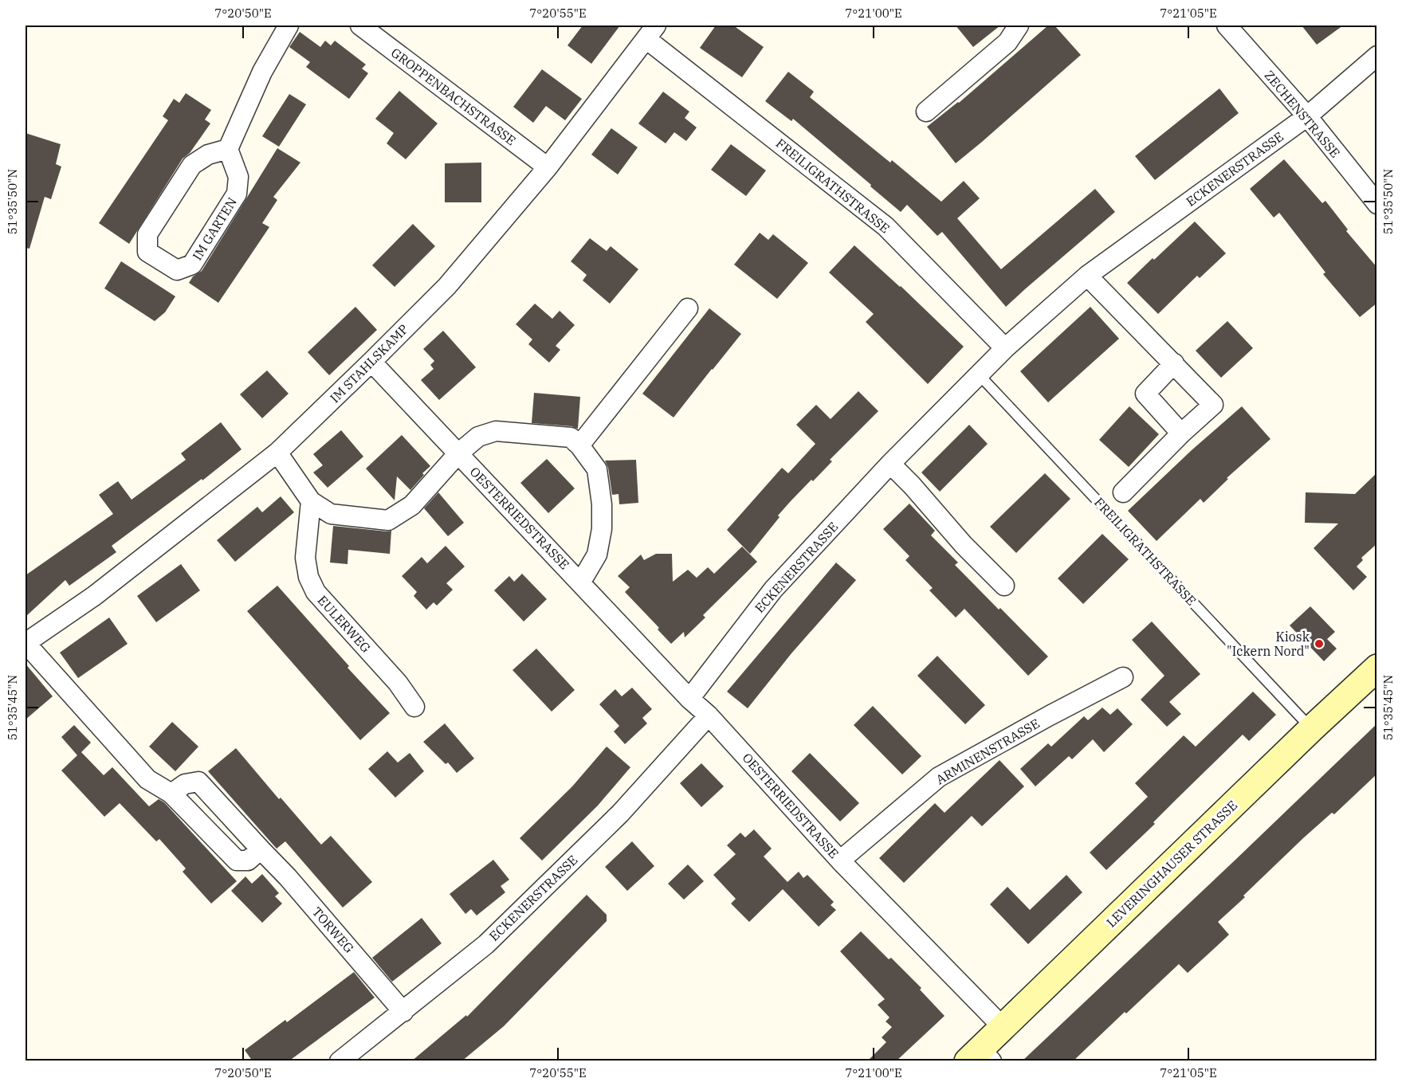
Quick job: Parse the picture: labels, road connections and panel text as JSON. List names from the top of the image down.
{
  "streets": {
    "main road": ["LEVERINGHAUSER STRASSE"],
    "street": [
      "GROPPENBACHSTRASSE",
      "ZECHENSTRASSE",
      "ECKENERSTRASSE",
      "FREILIGRATHSTRASSE",
      "IM GARTEN",
      "IM STAHLSKAMP",
      "OESTERRIEDSTRASSE",
      "EULERWEG",
      "ARMINENSTRASSE",
      "TORWEG"
    ]
  },
  "crossings": [
    ["GROPPENBACHSTRASSE", "IM STAHLSKAMP"],
    ["ZECHENSTRASSE", "ECKENERSTRASSE"],
    ["ECKENERSTRASSE", "FREILIGRATHSTRASSE"],
    ["ECKENERSTRASSE", "OESTERRIEDSTRASSE"],
    ["ECKENERSTRASSE", "TORWEG"],
    ["FREILIGRATHSTRASSE", "IM STAHLSKAMP"],
    ["FREILIGRATHSTRASSE", "LEVERINGHAUSER STRASSE"],
    ["IM STAHLSKAMP", "OESTERRIEDSTRASSE"],
    ["OESTERRIEDSTRASSE", "ARMINENSTRASSE"],
    ["OESTERRIEDSTRASSE", "LEVERINGHAUSER STRASSE"]
  ],
  "places": ["Kiosk \"Ickern Nord\""],
  "coordinates": [
    "7°20'50\"E",
    "7°20'55\"E",
    "7°21'00\"E",
    "7°21'05\"E",
    "51°35'50\"N",
    "51°35'45\"N"
  ]
}
